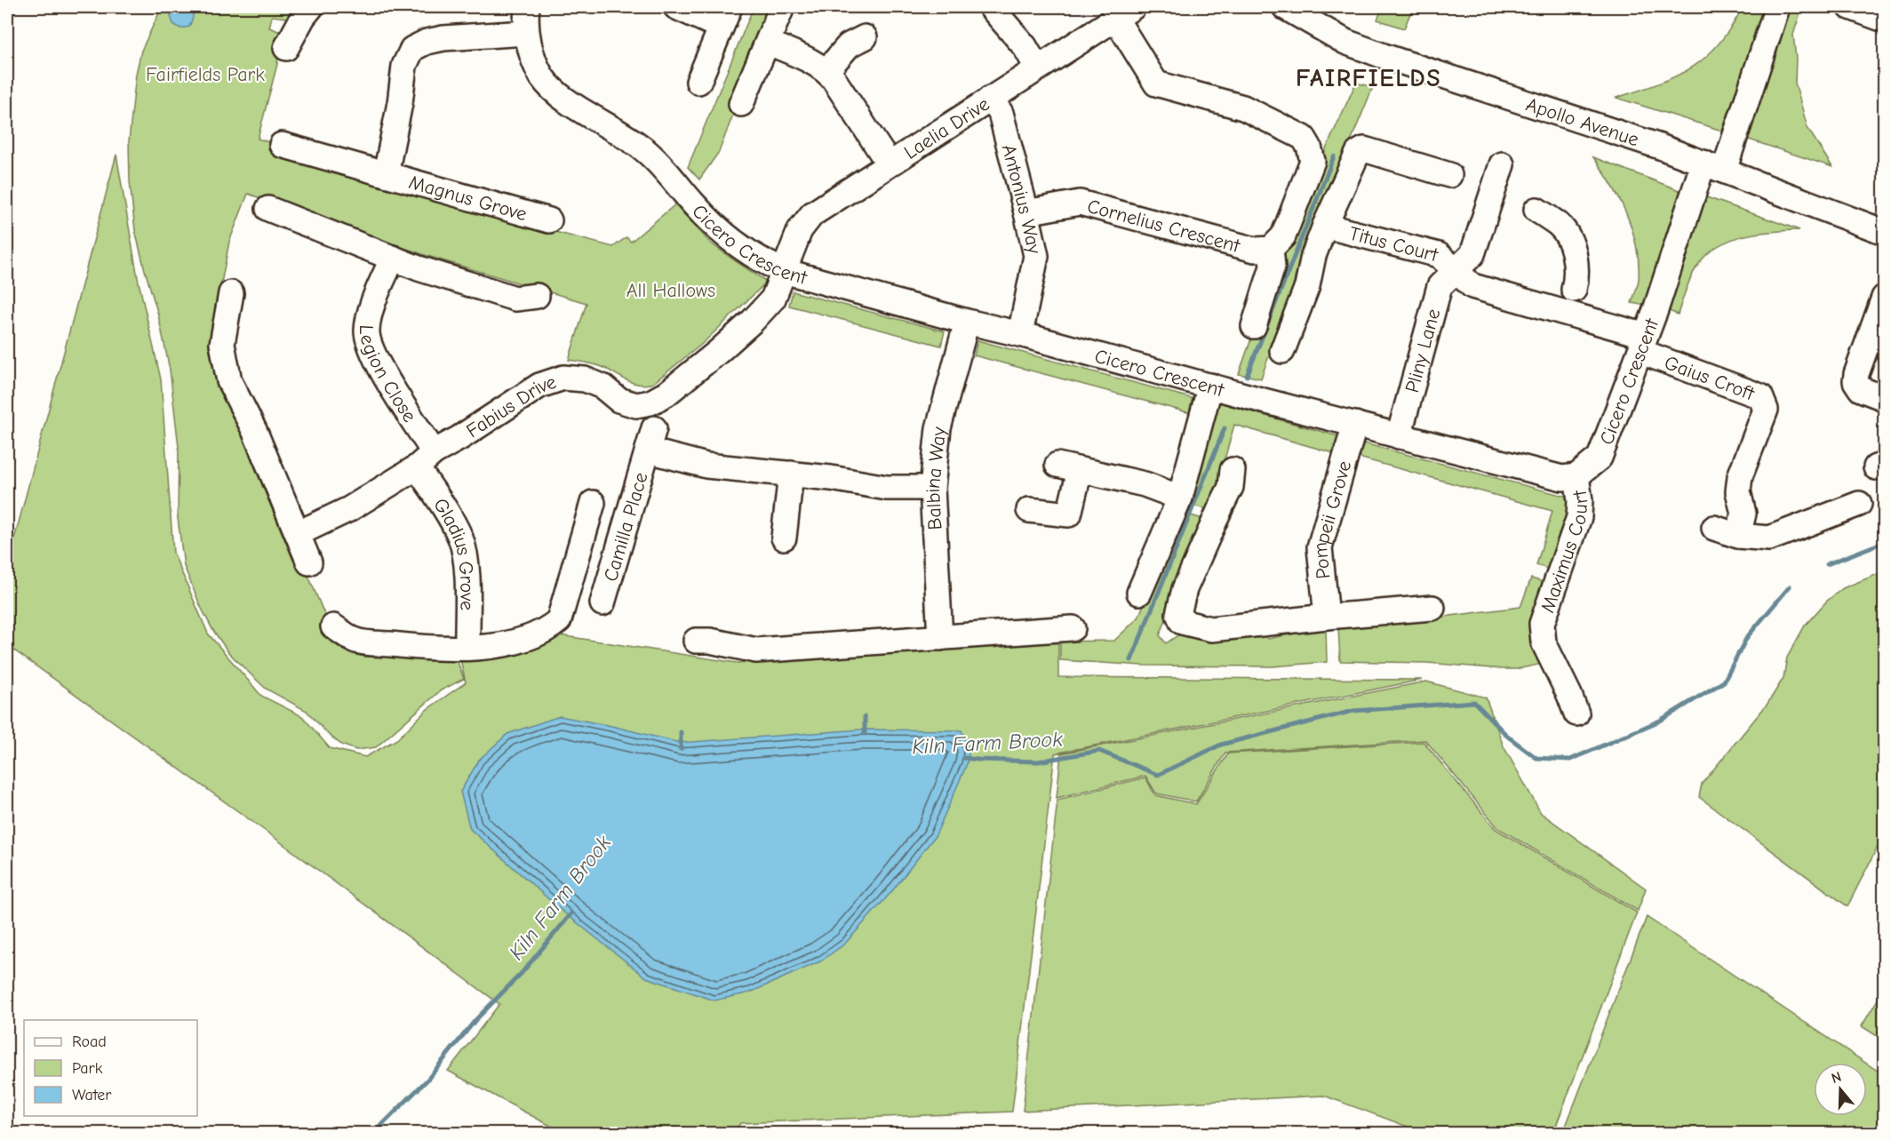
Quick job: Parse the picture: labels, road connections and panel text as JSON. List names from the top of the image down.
{
  "streets": {
    "street": [
      "Apollo Avenue",
      "Laelia Drive",
      "Magnus Grove",
      "Antonius Way",
      "Cornelius Crescent",
      "Cicero Crescent",
      "Titus Court",
      "Pliny Lane",
      "Legion Close",
      "Gaius Croft",
      "Fabius Drive",
      "Balbina Way",
      "Pompeii Grove",
      "Camilla Place",
      "Maximus Court",
      "Gladius Grove"
    ]
  },
  "crossings": [
    ["Apollo Avenue", "Cicero Crescent"],
    ["Laelia Drive", "Antonius Way"],
    ["Laelia Drive", "Cicero Crescent"],
    ["Laelia Drive", "Fabius Drive"],
    ["Magnus Grove", "Cicero Crescent"],
    ["Antonius Way", "Cornelius Crescent"],
    ["Antonius Way", "Cicero Crescent"],
    ["Cicero Crescent", "Titus Court"],
    ["Cicero Crescent", "Pliny Lane"],
    ["Cicero Crescent", "Gaius Croft"],
    ["Cicero Crescent", "Fabius Drive"],
    ["Cicero Crescent", "Balbina Way"],
    ["Cicero Crescent", "Pompeii Grove"],
    ["Cicero Crescent", "Maximus Court"],
    ["Titus Court", "Pliny Lane"],
    ["Titus Court", "Gaius Croft"],
    ["Legion Close", "Fabius Drive"],
    ["Legion Close", "Gladius Grove"],
    ["Fabius Drive", "Gladius Grove"],
    ["Balbina Way", "Camilla Place"]
  ],
  "districts": ["FAIRFIELDS"],
  "water": ["Kiln Farm Brook"],
  "parks": ["Fairfields Park", "All Hallows"],
  "legend": ["Road", "Park", "Water"],
  "north": "top"
}
